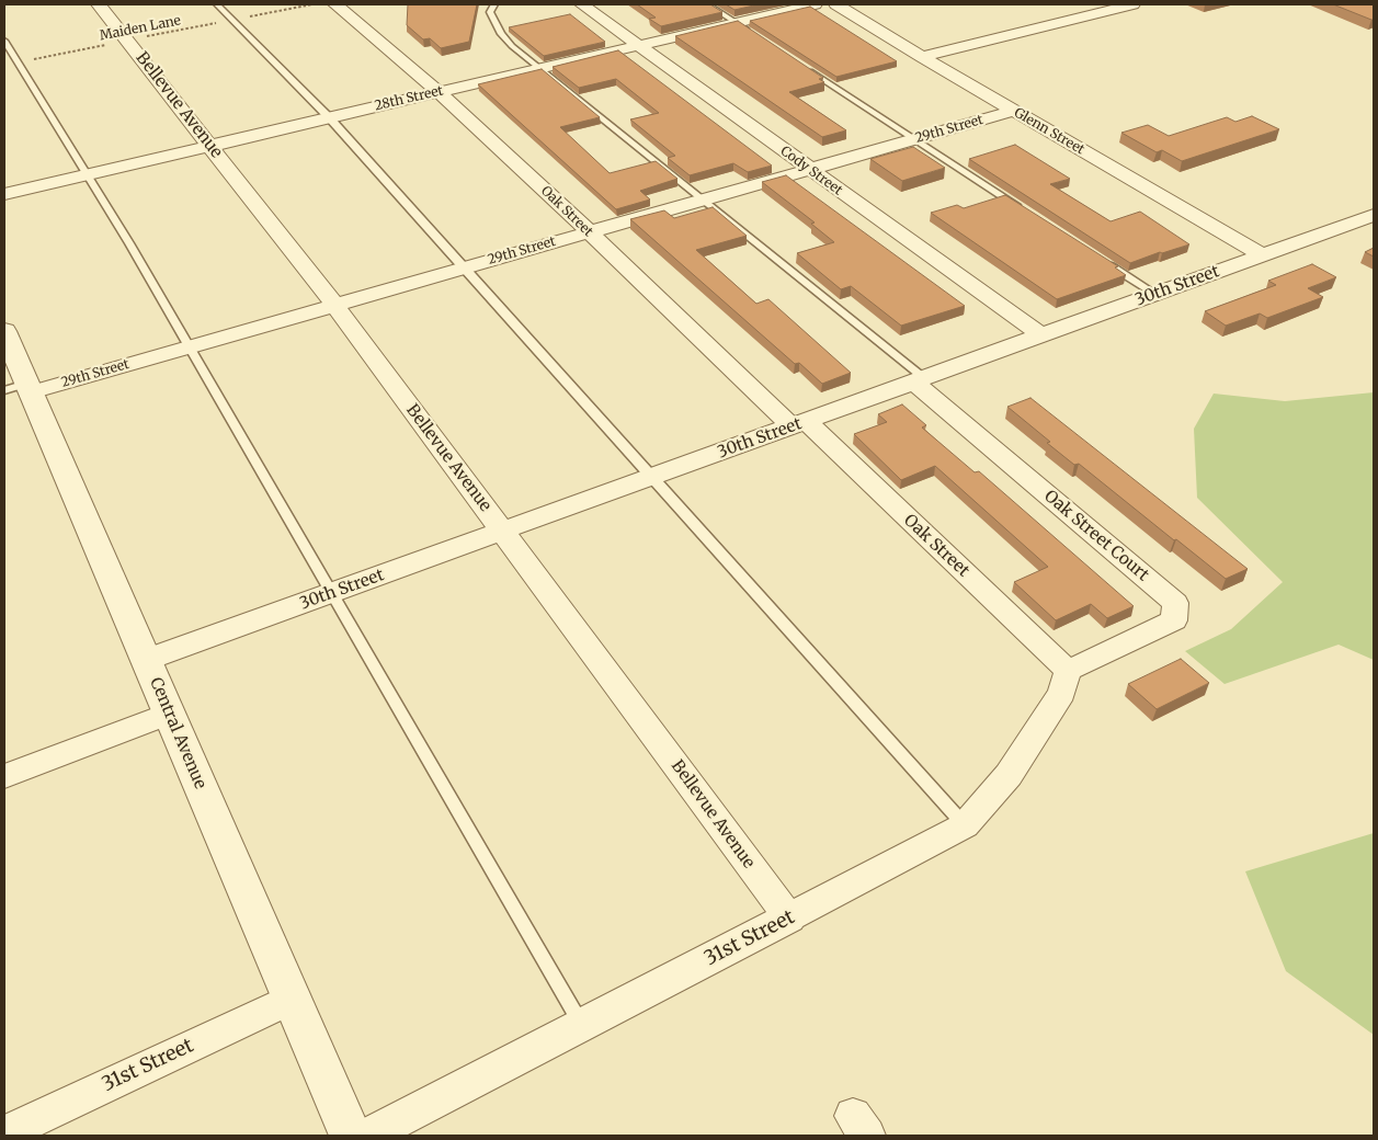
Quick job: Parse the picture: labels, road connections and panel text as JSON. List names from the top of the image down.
{
  "streets": {
    "street": [
      "28th Street",
      "Bellevue Avenue",
      "29th Street",
      "Glenn Street",
      "Cody Street",
      "Oak Street",
      "30th Street",
      "Oak Street Court",
      "Central Avenue",
      "31st Street"
    ],
    "path": ["Maiden Lane"]
  },
  "crossings": [
    ["Maiden Lane", "Bellevue Avenue"],
    ["28th Street", "Bellevue Avenue"],
    ["28th Street", "Cody Street"],
    ["28th Street", "Oak Street"],
    ["Bellevue Avenue", "29th Street"],
    ["Bellevue Avenue", "30th Street"],
    ["Bellevue Avenue", "31st Street"],
    ["29th Street", "Glenn Street"],
    ["29th Street", "Cody Street"],
    ["29th Street", "Oak Street"],
    ["29th Street", "Central Avenue"],
    ["Glenn Street", "30th Street"],
    ["Cody Street", "30th Street"],
    ["Oak Street", "30th Street"],
    ["Oak Street", "Oak Street Court"],
    ["Oak Street", "31st Street"],
    ["30th Street", "Oak Street Court"],
    ["30th Street", "Central Avenue"],
    ["Oak Street Court", "31st Street"],
    ["Central Avenue", "31st Street"]
  ]
}
